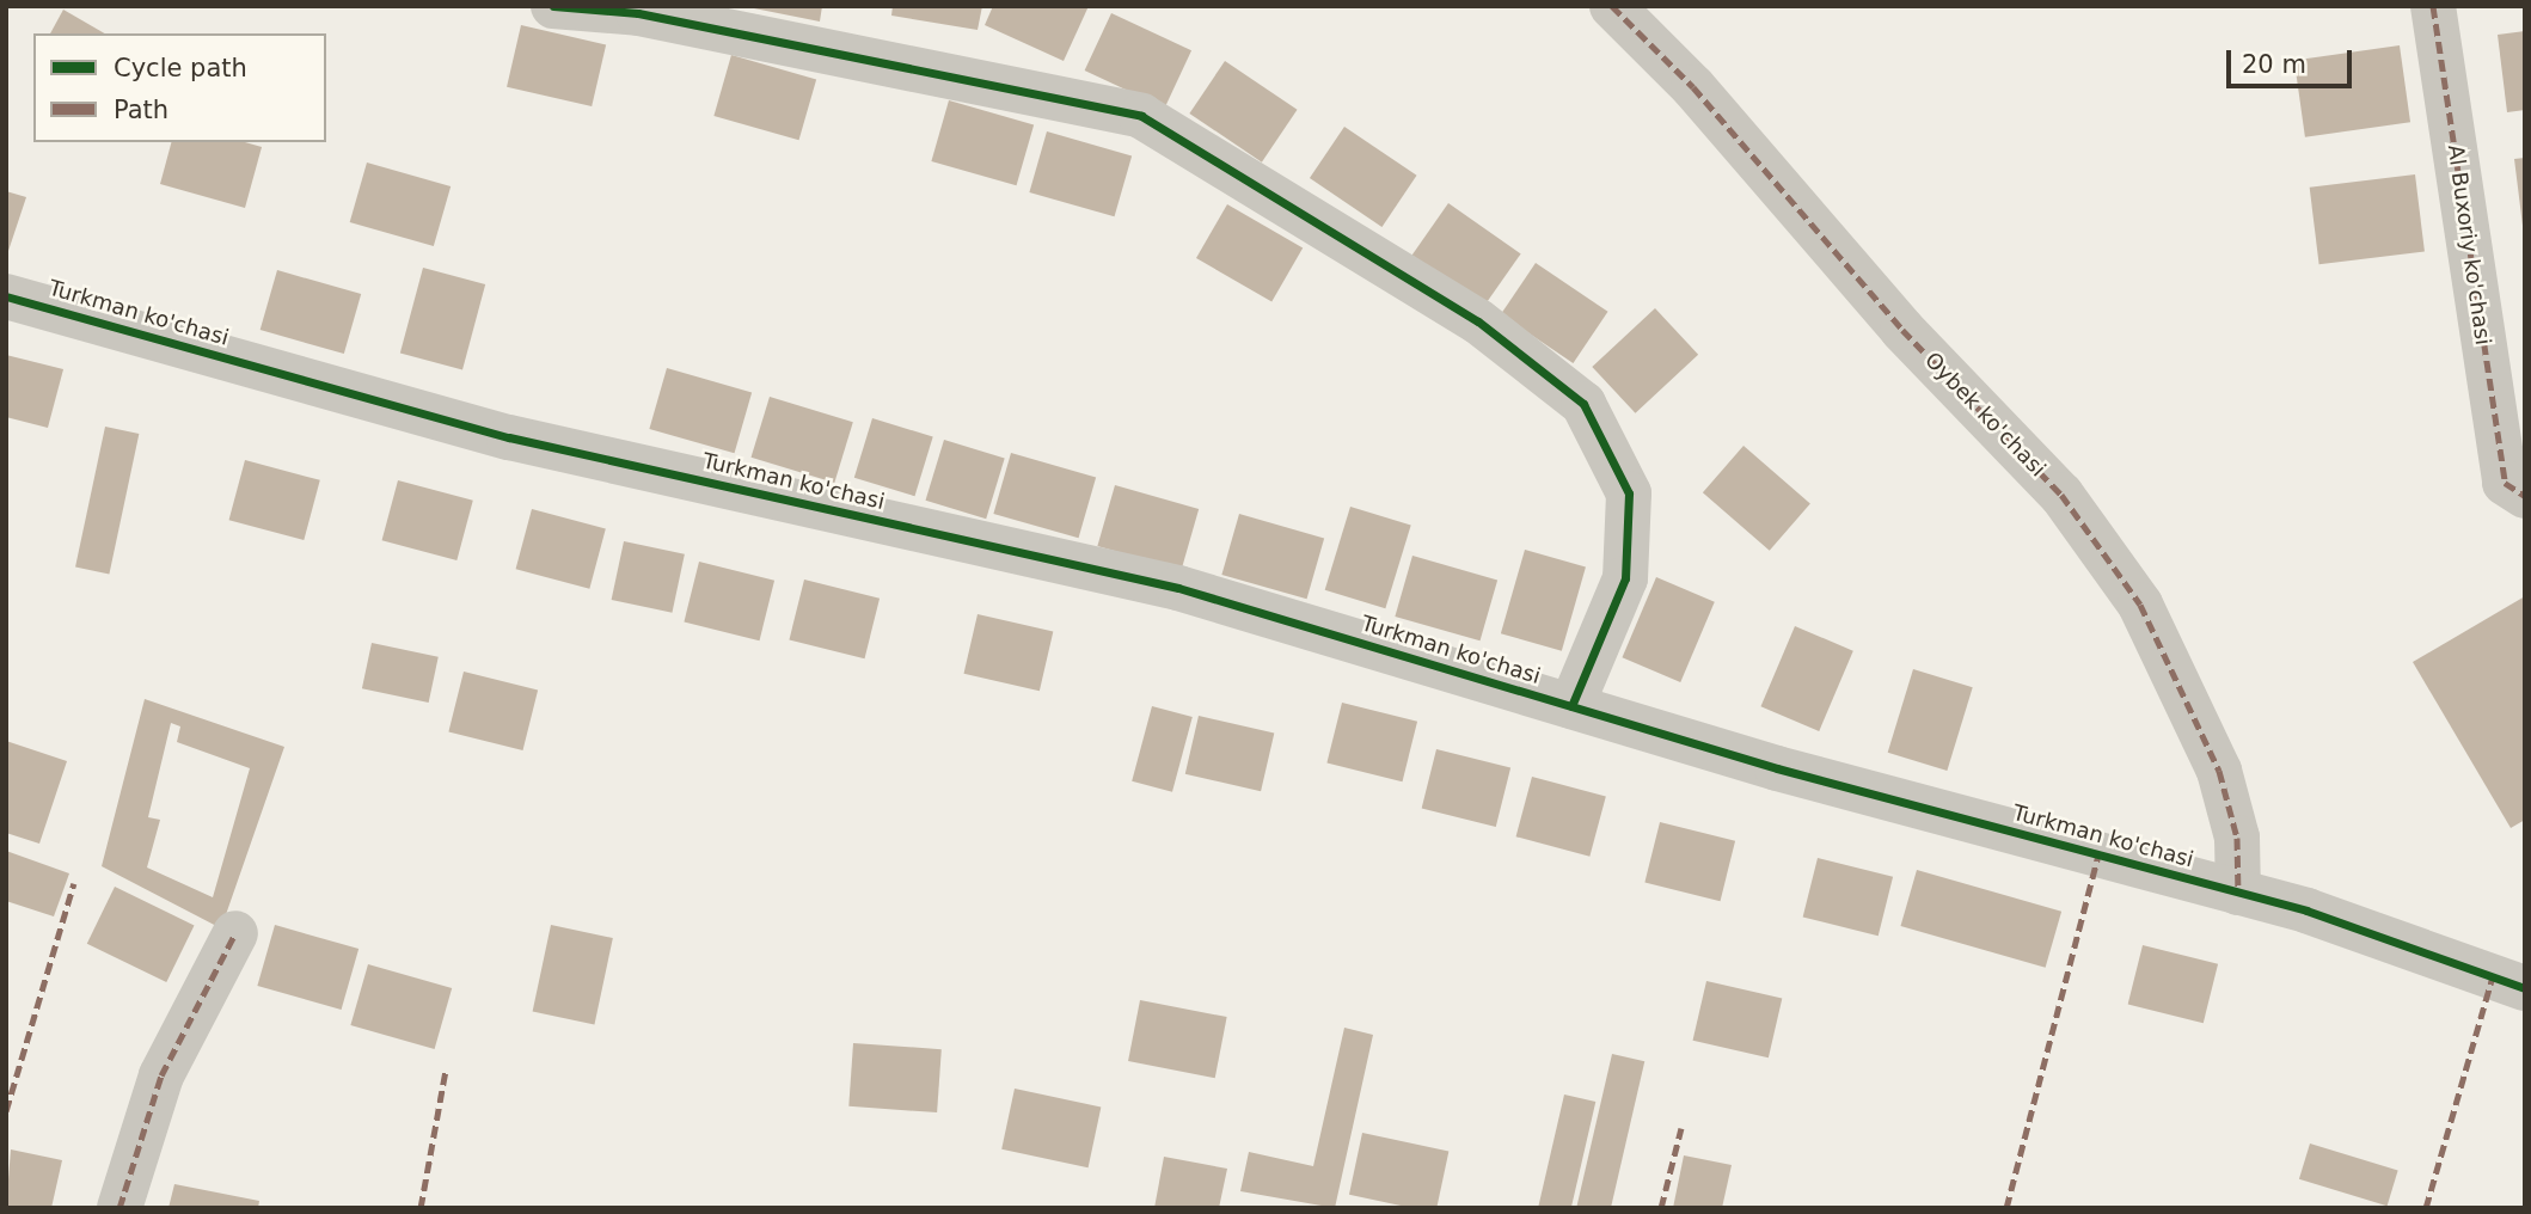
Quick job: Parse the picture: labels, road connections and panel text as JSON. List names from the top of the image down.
{
  "streets": {
    "street": ["Al Buxoriy ko'chasi", "Turkman ko'chasi", "Oybek ko'chasi"]
  },
  "crossings": [
    ["Turkman ko'chasi", "Oybek ko'chasi"]
  ],
  "legend": ["Cycle path", "Path"],
  "scale_bar": "20 m"
}
